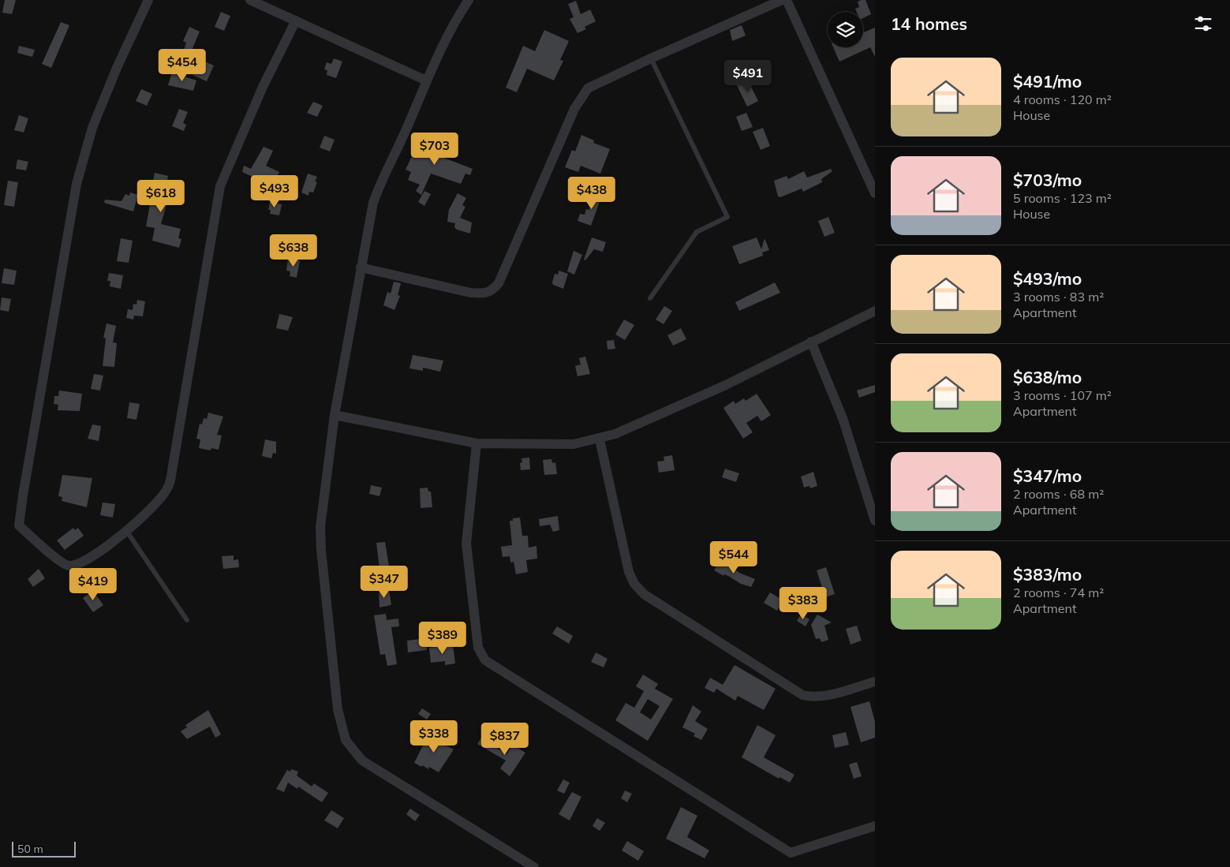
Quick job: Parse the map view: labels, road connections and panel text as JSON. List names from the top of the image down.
{
  "scale_bar": "50 m",
  "page": {
    "heading": "14 homes",
    "list": [
      {
        "name": "$491/mo",
        "note": "4 rooms · 120 m² · House"
      },
      {
        "name": "$703/mo",
        "note": "5 rooms · 123 m² · House"
      },
      {
        "name": "$493/mo",
        "note": "3 rooms · 83 m² · Apartment"
      },
      {
        "name": "$638/mo",
        "note": "3 rooms · 107 m² · Apartment"
      },
      {
        "name": "$347/mo",
        "note": "2 rooms · 68 m² · Apartment"
      },
      {
        "name": "$383/mo",
        "note": "2 rooms · 74 m² · Apartment"
      }
    ],
    "price": [
      "$454",
      "$491",
      "$703",
      "$493",
      "$438",
      "$618",
      "$638",
      "$544",
      "$347",
      "$419",
      "$383",
      "$389",
      "$338",
      "$837"
    ],
    "scale": "50 m"
  }
}
